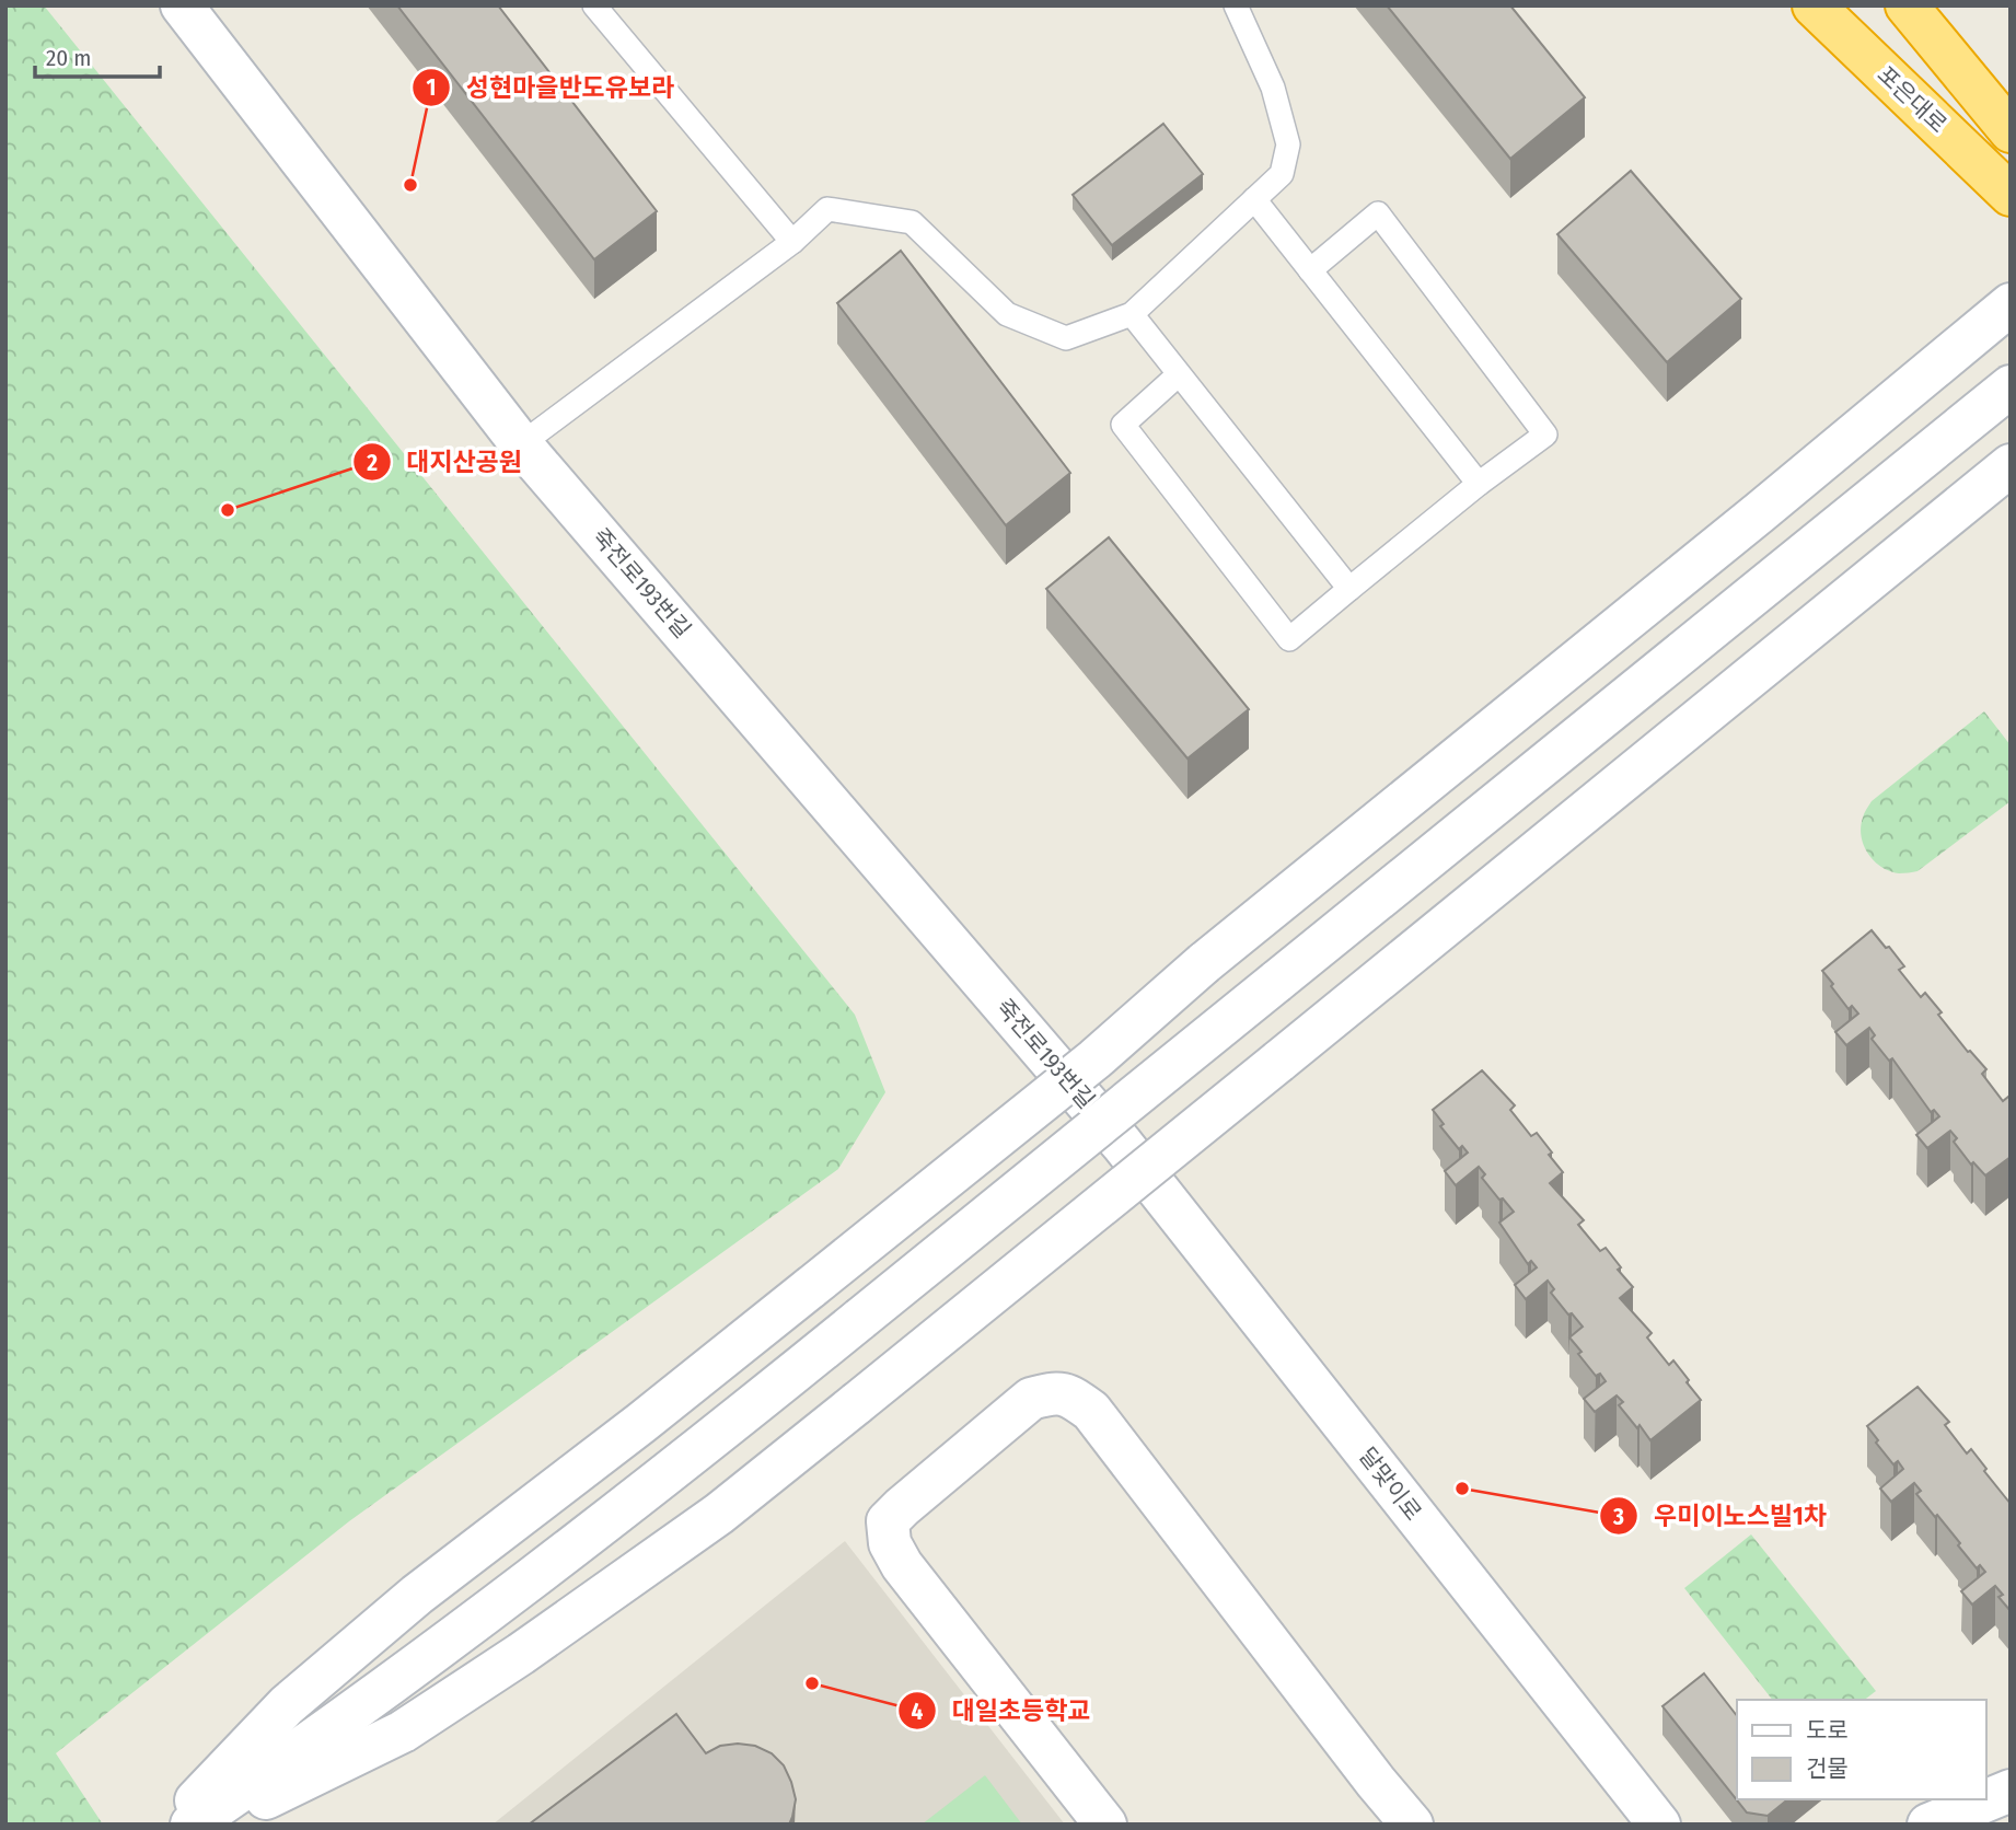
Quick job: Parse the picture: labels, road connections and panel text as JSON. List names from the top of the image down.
{
  "streets": {
    "highway": ["포은대로"],
    "main road": ["죽전로193번길", "달맞이로"]
  },
  "crossings": [
    ["죽전로193번길", "달맞이로"]
  ],
  "places": [
    "성현마을반도유보라",
    "대지산공원",
    "우미이노스빌1차",
    "대일초등학교"
  ],
  "legend": ["도로", "건물"],
  "scale_bar": "20 m"
}
